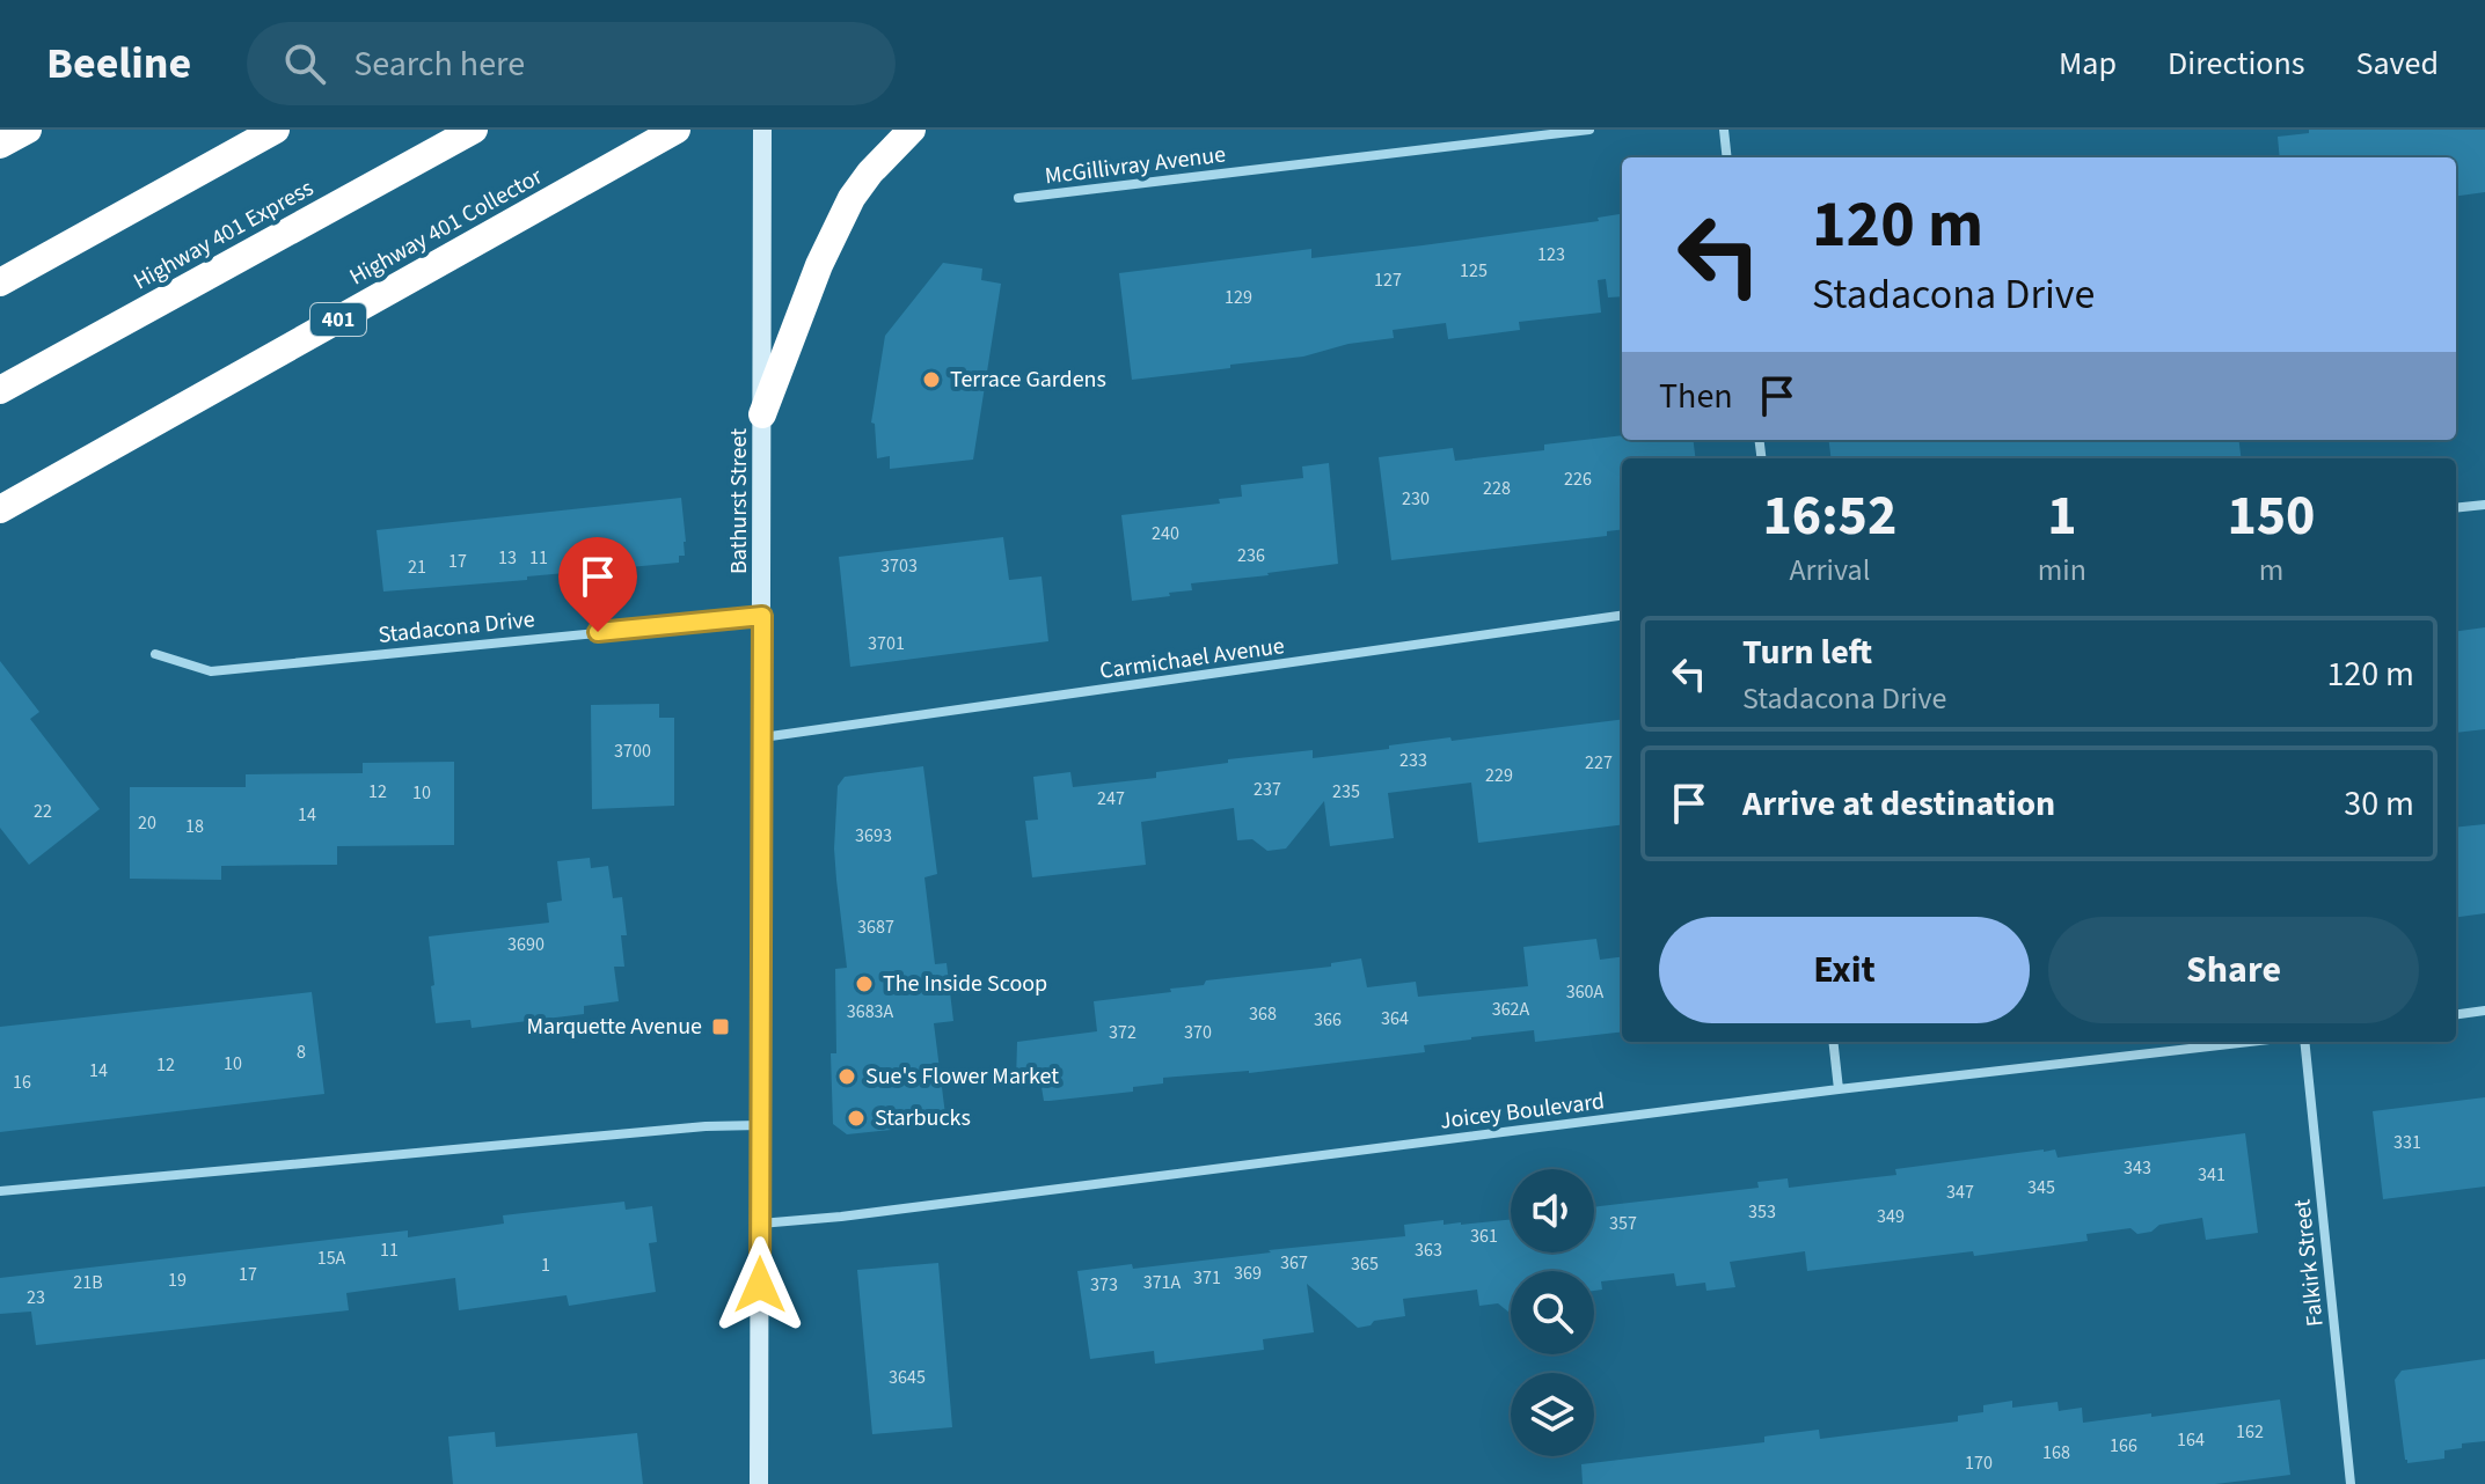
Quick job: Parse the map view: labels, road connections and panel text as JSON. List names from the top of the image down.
{
  "streets": {
    "highway": ["Highway 401 Collector", "Highway 401 Express", "401"],
    "main road": ["Bathurst Street"],
    "street": [
      "McGillivray Avenue",
      "Stadacona Drive",
      "Carmichael Avenue",
      "Joicey Boulevard",
      "Falkirk Street"
    ]
  },
  "crossings": [
    ["Bathurst Street", "Stadacona Drive"],
    ["Bathurst Street", "Carmichael Avenue"],
    ["Bathurst Street", "Joicey Boulevard"]
  ],
  "places": {
    "other": [
      "Terrace Gardens",
      "The Inside Scoop",
      "Sue's Flower Market",
      "Starbucks"
    ],
    "transit": ["Marquette Avenue"]
  },
  "house_numbers": [
    "123",
    "125",
    "127",
    "129",
    "226",
    "228",
    "230",
    "240",
    "236",
    "13",
    "11",
    "17",
    "3703",
    "21",
    "3701",
    "3700",
    "233",
    "227",
    "229",
    "237",
    "12",
    "235",
    "10",
    "247",
    "22",
    "14",
    "20",
    "18",
    "3693",
    "3687",
    "3690",
    "360A",
    "362A",
    "3683A",
    "368",
    "364",
    "366",
    "372",
    "370",
    "8",
    "10",
    "12",
    "14",
    "16",
    "331",
    "343",
    "341",
    "345",
    "347",
    "353",
    "349",
    "357",
    "361",
    "11",
    "363",
    "15A",
    "367",
    "365",
    "1",
    "369",
    "17",
    "371",
    "19",
    "21B",
    "371A",
    "373",
    "23",
    "3645",
    "162",
    "164",
    "166",
    "168",
    "170"
  ],
  "page": {
    "header": "Beeline",
    "search": "Search here",
    "nav": ["Map", "Directions", "Saved"],
    "turn": ["120 m", "Stadacona Drive"],
    "then": "Then",
    "eta": [
      "16:52",
      "Arrival",
      "1",
      "min",
      "150",
      "m"
    ],
    "list": [
      {
        "name": "Turn left",
        "note": "Stadacona Drive",
        "value": "120 m"
      },
      {
        "name": "Arrive at destination",
        "value": "30 m"
      }
    ],
    "buttons": ["Exit", "Share"]
  }
}
